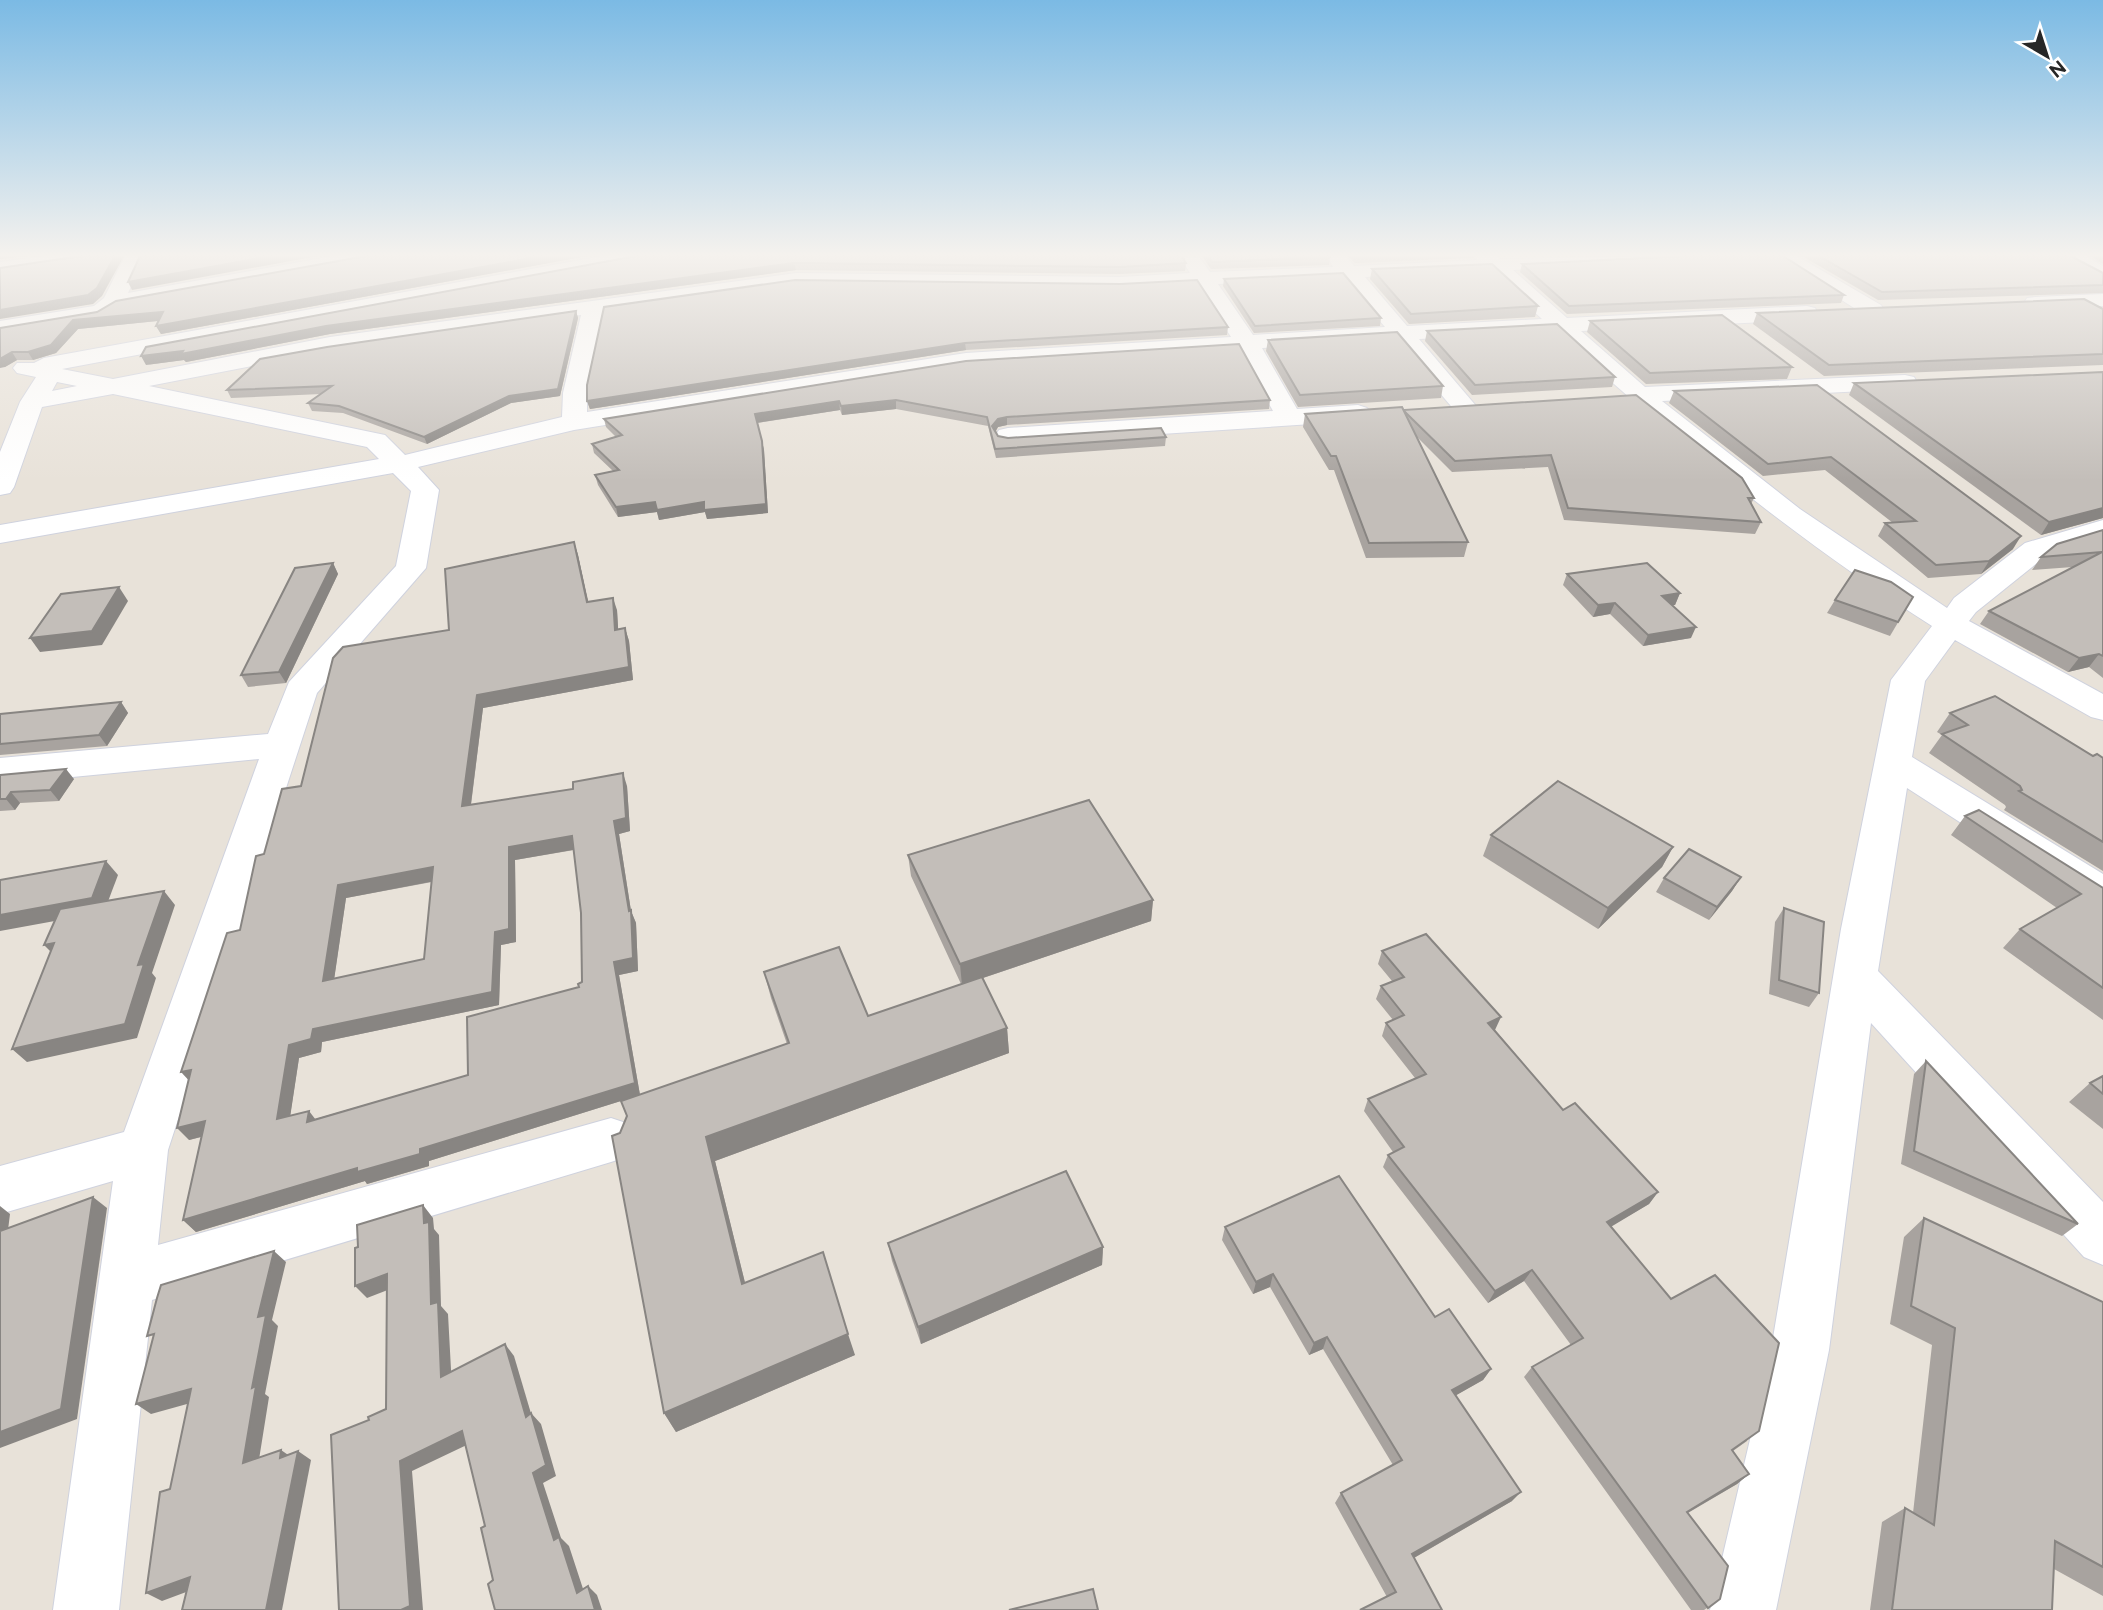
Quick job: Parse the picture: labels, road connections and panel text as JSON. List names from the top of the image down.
{
  "north": "bottom right"
}
